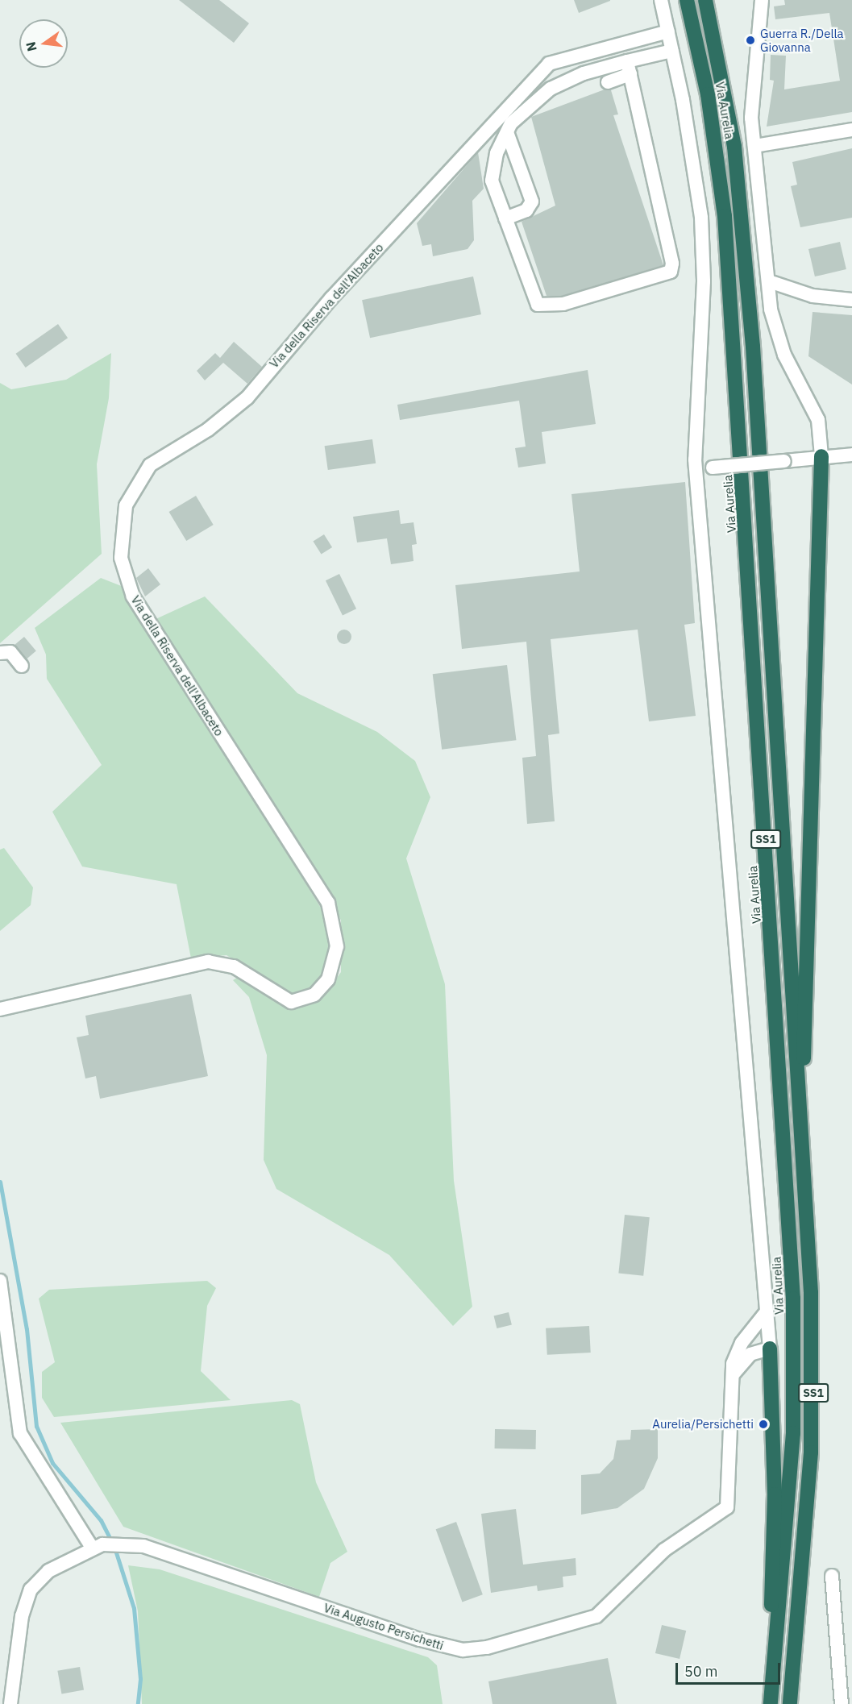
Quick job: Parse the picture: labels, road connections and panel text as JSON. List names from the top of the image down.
{
  "streets": {
    "highway": ["Via Aurelia", "SS1"],
    "street": ["Via della Riserva dell'Albaceto", "Via Augusto Persichetti"]
  },
  "crossings": [
    ["Via Aurelia", "Via della Riserva dell'Albaceto"],
    ["Via Aurelia", "Via Augusto Persichetti"]
  ],
  "places": ["Guerra R./Della Giovanna", "Aurelia/Persichetti"],
  "scale_bar": "50 m",
  "north": "left"
}
